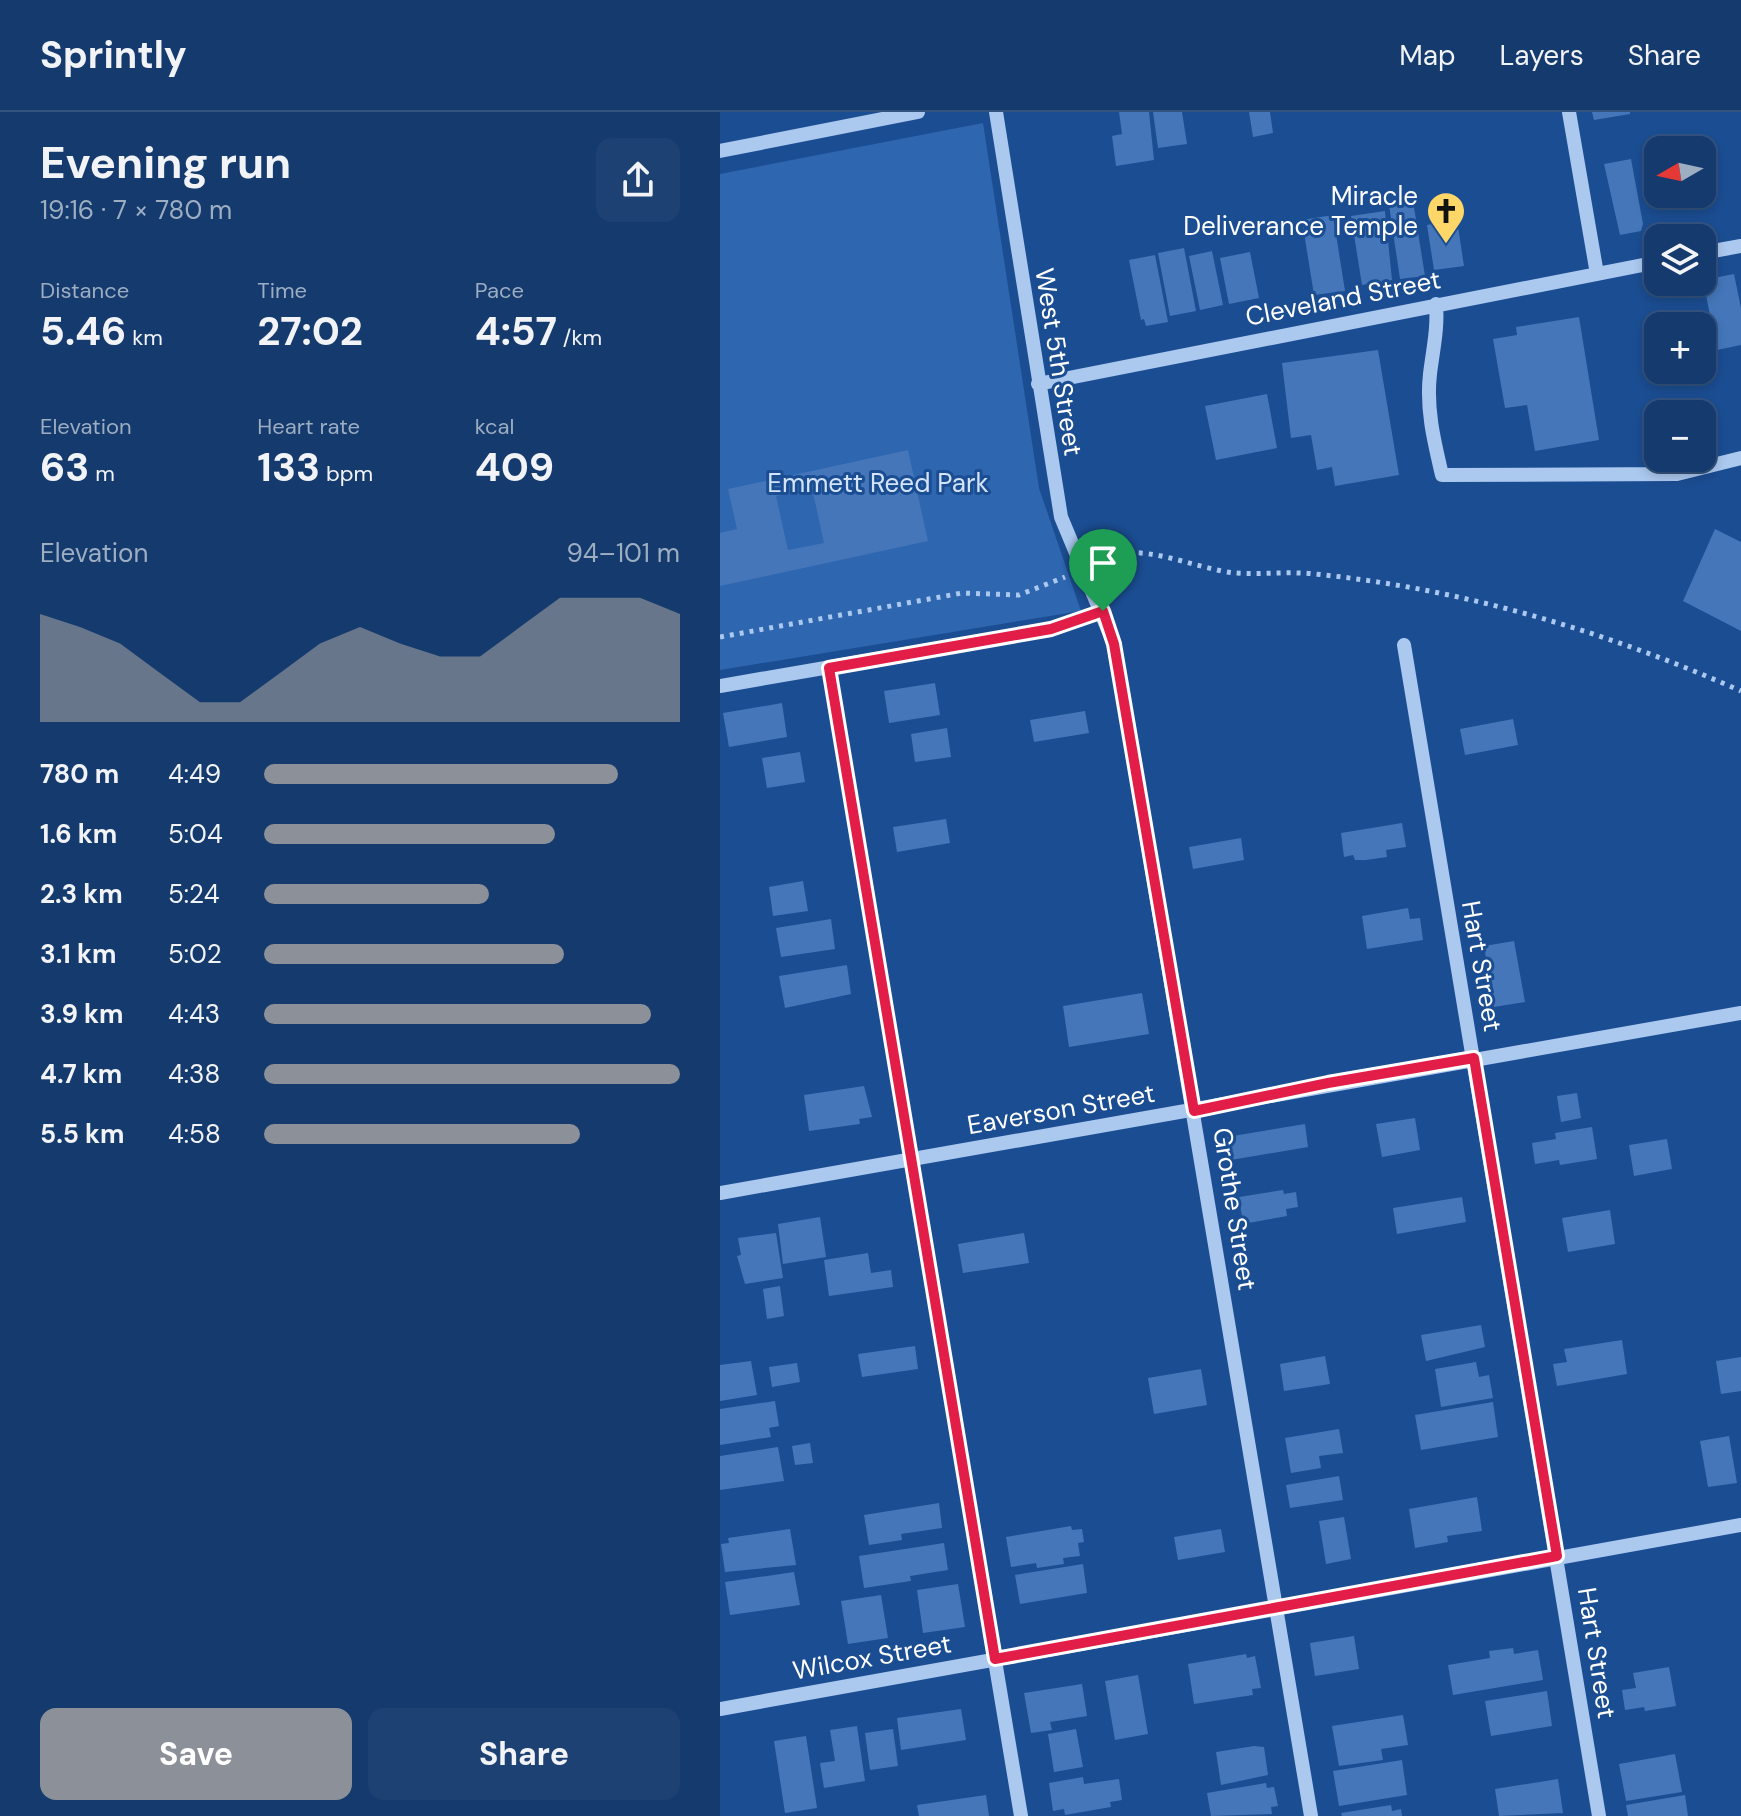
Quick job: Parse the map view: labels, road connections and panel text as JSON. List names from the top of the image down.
{
  "streets": {
    "street": [
      "Cleveland Street",
      "West 5th Street",
      "Hart Street",
      "Eaverson Street",
      "Grothe Street",
      "Wilcox Street"
    ]
  },
  "crossings": [
    ["Cleveland Street", "West 5th Street"],
    ["West 5th Street", "Grothe Street"],
    ["Hart Street", "Eaverson Street"],
    ["Hart Street", "Wilcox Street"],
    ["Eaverson Street", "Grothe Street"],
    ["Grothe Street", "Wilcox Street"]
  ],
  "parks": ["Emmett Reed Park"],
  "places": {
    "church": ["Miracle Deliverance Temple"]
  },
  "north": "left",
  "page": {
    "header": "Sprintly",
    "nav": ["Map", "Layers", "Share"],
    "heading": ["Evening run", "19:16 · 7 × 780 m"],
    "map_buttons": ["+", "−"],
    "stats": [
      ["Distance", "5.46 km"],
      ["Time", "27:02"],
      ["Pace", "4:57 /km"],
      ["Elevation", "63 m"],
      ["Heart rate", "133 bpm"],
      ["kcal", "409"]
    ],
    "chart": ["Elevation", "94–101 m"],
    "list": [
      {
        "name": "780 m",
        "note": "4:49"
      },
      {
        "name": "1.6 km",
        "note": "5:04"
      },
      {
        "name": "2.3 km",
        "note": "5:24"
      },
      {
        "name": "3.1 km",
        "note": "5:02"
      },
      {
        "name": "3.9 km",
        "note": "4:43"
      },
      {
        "name": "4.7 km",
        "note": "4:38"
      },
      {
        "name": "5.5 km",
        "note": "4:58"
      }
    ],
    "buttons": ["Save", "Share"]
  }
}
